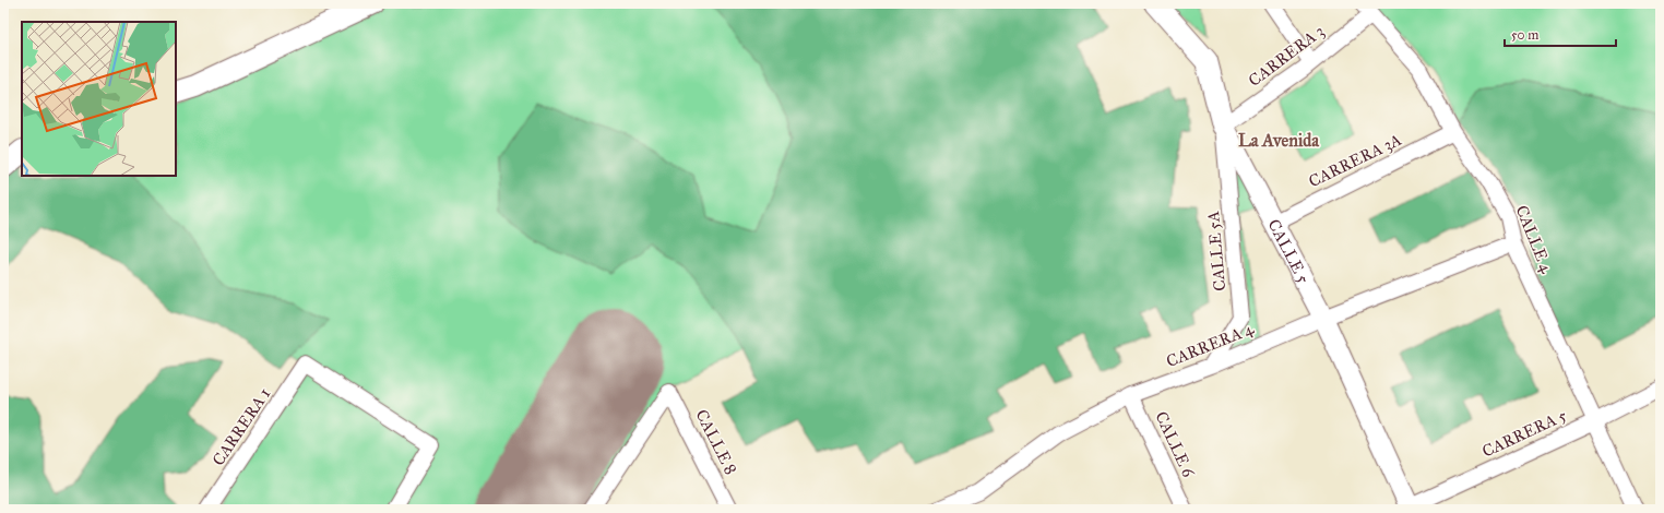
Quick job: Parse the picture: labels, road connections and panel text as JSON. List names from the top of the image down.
{
  "streets": {
    "main road": ["CALLE 5"],
    "street": [
      "CARRERA 3",
      "CARRERA 3A",
      "CALLE 4",
      "CALLE 5A",
      "CARRERA 4",
      "CARRERA 1",
      "CARRERA 5",
      "CALLE 8",
      "CALLE 6"
    ]
  },
  "crossings": [
    ["CARRERA 3", "CALLE 4"],
    ["CARRERA 3", "CALLE 5A"],
    ["CARRERA 3", "CALLE 5"],
    ["CARRERA 3A", "CALLE 4"],
    ["CARRERA 3A", "CALLE 5"],
    ["CALLE 4", "CARRERA 4"],
    ["CALLE 4", "CARRERA 5"],
    ["CALLE 5A", "CALLE 5"],
    ["CALLE 5A", "CARRERA 4"],
    ["CALLE 5", "CARRERA 4"],
    ["CALLE 5", "CARRERA 5"],
    ["CARRERA 4", "CALLE 6"]
  ],
  "districts": ["La Avenida"],
  "scale_bar": "50 m"
}
